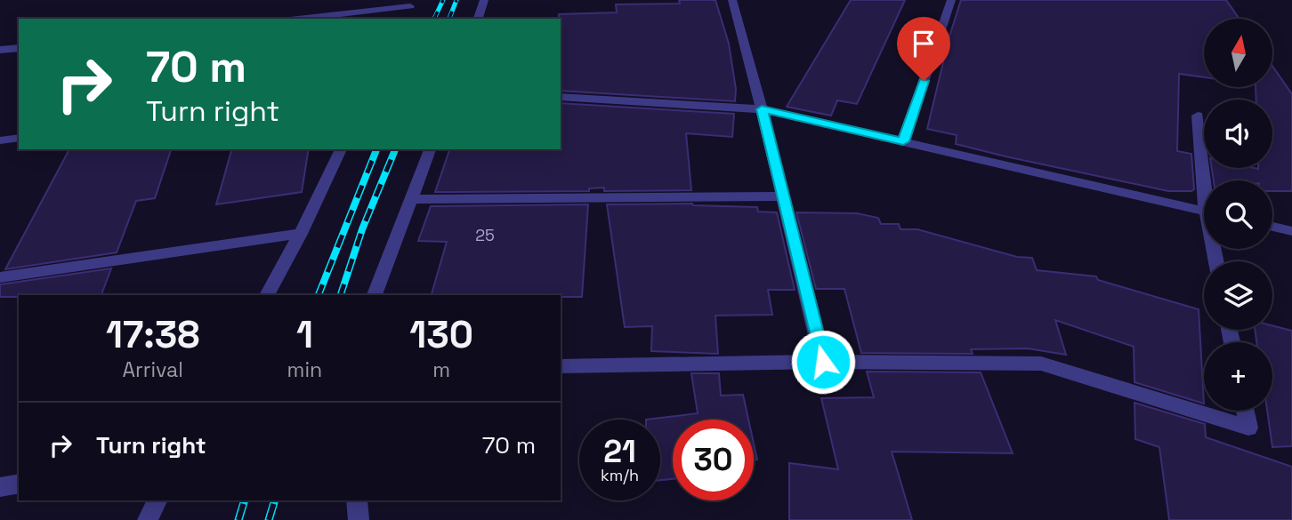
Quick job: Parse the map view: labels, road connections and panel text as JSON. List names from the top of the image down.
{
  "house_numbers": ["25"],
  "north": "top",
  "page": {
    "map_buttons": "+",
    "turn": ["70 m", "Turn right"],
    "eta": [
      "17:38",
      "Arrival",
      "1",
      "min",
      "130",
      "m"
    ],
    "list": [
      {
        "name": "Turn right",
        "value": "70 m"
      }
    ],
    "speed": "21 km/h",
    "limit": "30"
  }
}
